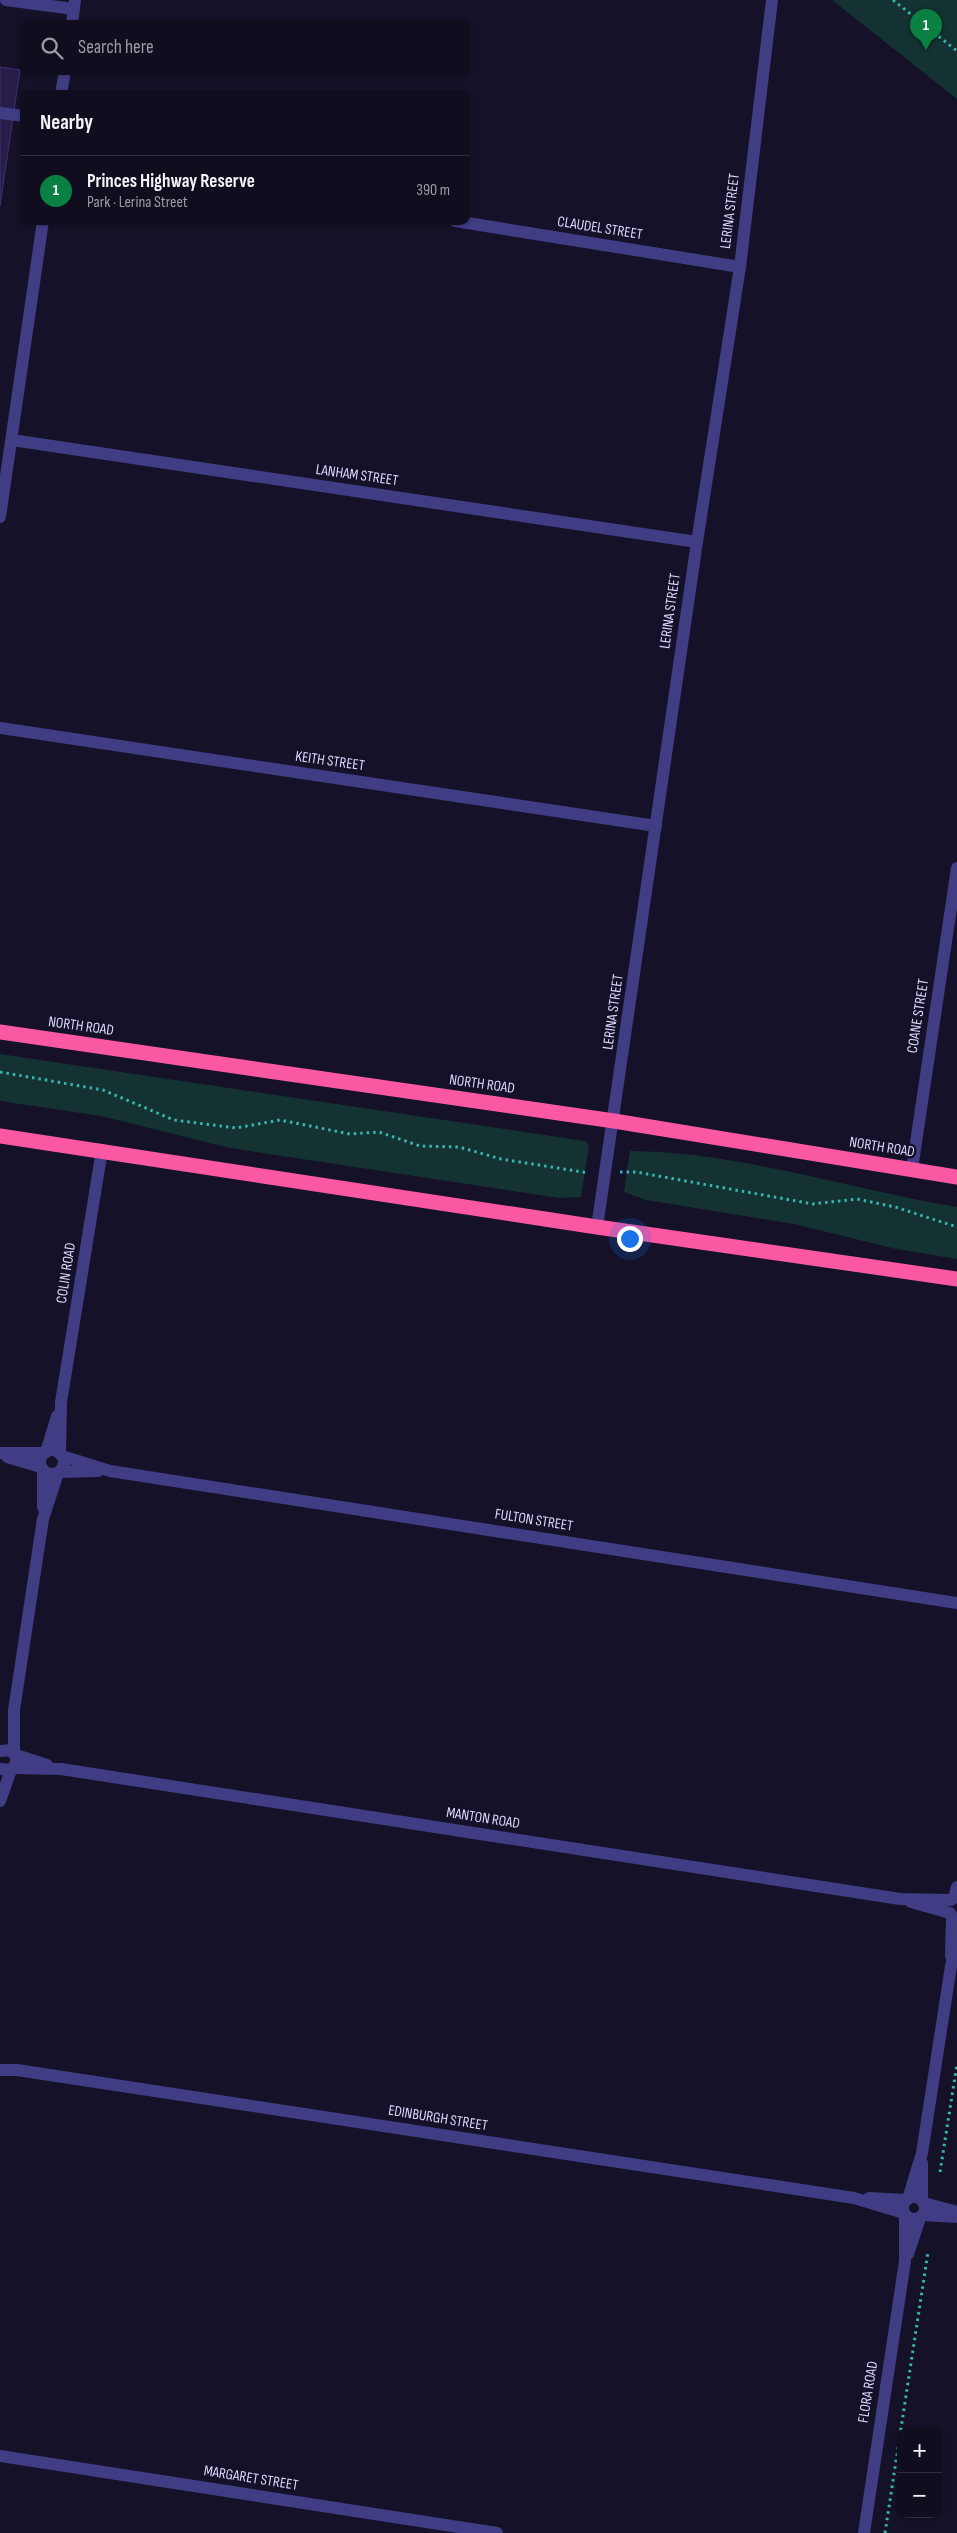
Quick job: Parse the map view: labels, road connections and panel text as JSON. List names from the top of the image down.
{
  "streets": {
    "highway": ["NORTH ROAD"],
    "street": [
      "LERINA STREET",
      "CLAUDEL STREET",
      "LANHAM STREET",
      "KEITH STREET",
      "COANE STREET",
      "COLIN ROAD",
      "FULTON STREET",
      "MANTON ROAD",
      "EDINBURGH STREET",
      "FLORA ROAD",
      "MARGARET STREET"
    ]
  },
  "crossings": [
    ["LERINA STREET", "CLAUDEL STREET"],
    ["LERINA STREET", "LANHAM STREET"],
    ["LERINA STREET", "KEITH STREET"],
    ["LERINA STREET", "NORTH ROAD"],
    ["COANE STREET", "NORTH ROAD"],
    ["COLIN ROAD", "FULTON STREET"],
    ["MANTON ROAD", "FLORA ROAD"],
    ["EDINBURGH STREET", "FLORA ROAD"]
  ],
  "page": {
    "pins": "1",
    "search": "Search here",
    "heading": "Nearby",
    "list": [
      {
        "mark": "1",
        "name": "Princes Highway Reserve",
        "note": "Park · Lerina Street",
        "value": "390 m"
      }
    ],
    "map_buttons": ["+", "−"]
  }
}
